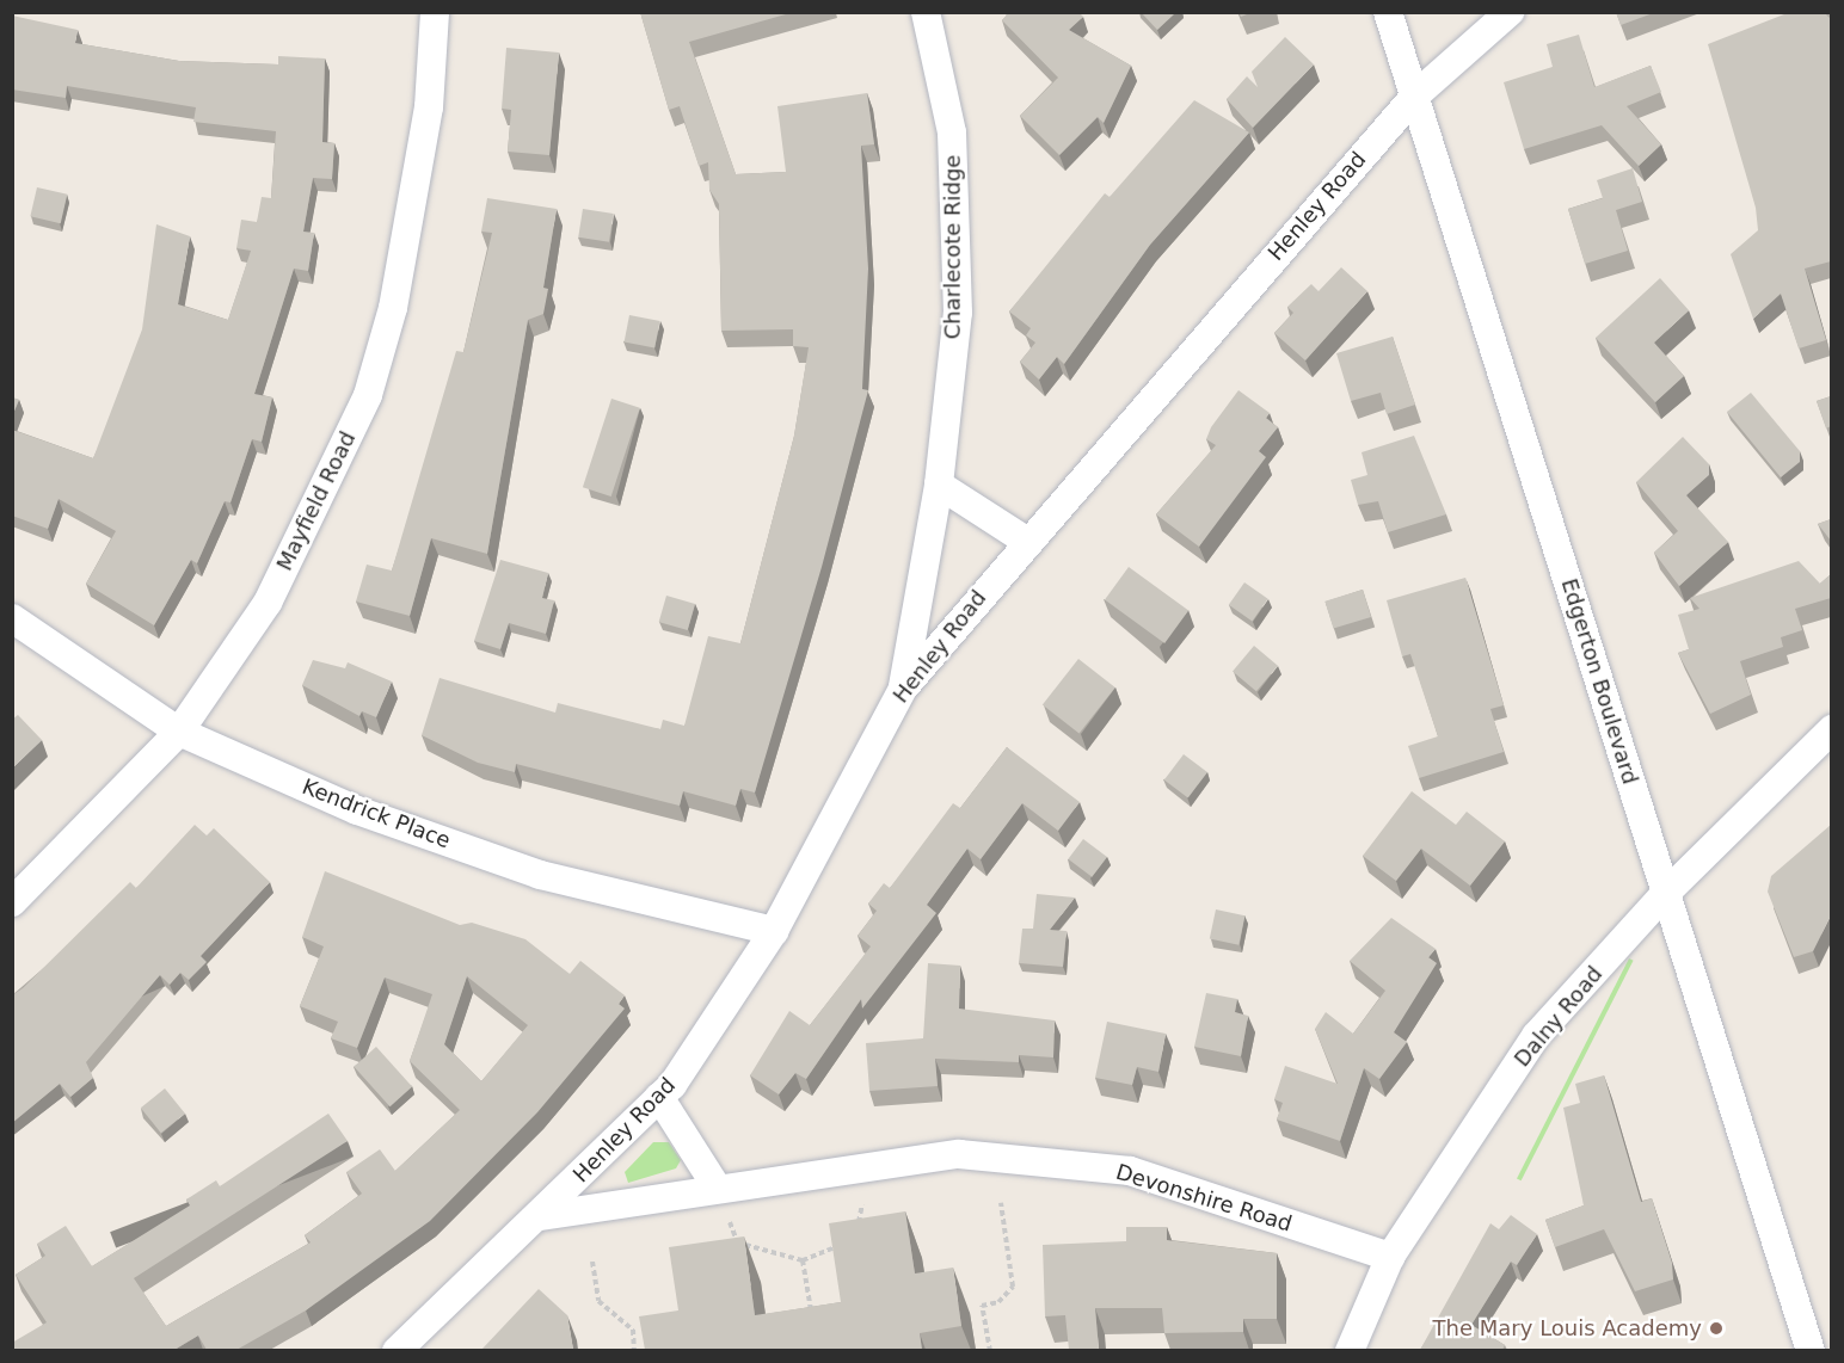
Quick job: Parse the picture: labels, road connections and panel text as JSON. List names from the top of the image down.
{
  "streets": {
    "street": [
      "Henley Road",
      "Charlecote Ridge",
      "Mayfield Road",
      "Edgerton Boulevard",
      "Kendrick Place",
      "Dalny Road",
      "Devonshire Road"
    ]
  },
  "crossings": [
    ["Henley Road", "Charlecote Ridge"],
    ["Henley Road", "Edgerton Boulevard"],
    ["Henley Road", "Kendrick Place"],
    ["Henley Road", "Devonshire Road"],
    ["Mayfield Road", "Kendrick Place"],
    ["Edgerton Boulevard", "Dalny Road"],
    ["Dalny Road", "Devonshire Road"]
  ],
  "places": ["The Mary Louis Academy"]
}
